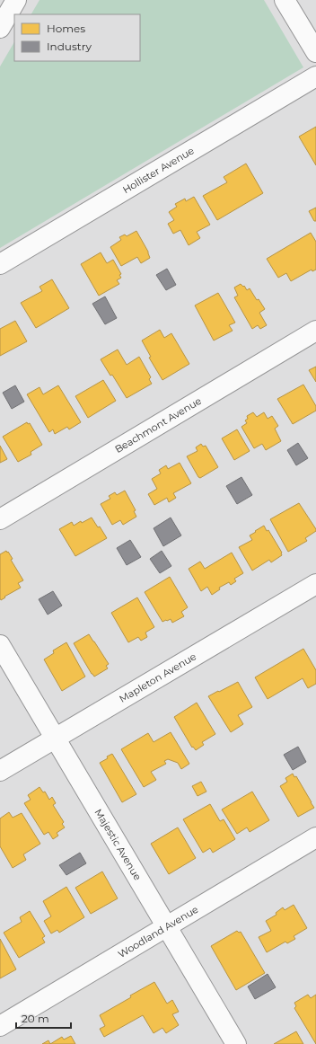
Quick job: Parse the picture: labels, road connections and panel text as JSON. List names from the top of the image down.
{
  "streets": {
    "street": [
      "Hollister Avenue",
      "Beachmont Avenue",
      "Mapleton Avenue",
      "Majestic Avenue",
      "Woodland Avenue"
    ]
  },
  "crossings": [
    ["Mapleton Avenue", "Majestic Avenue"],
    ["Majestic Avenue", "Woodland Avenue"]
  ],
  "legend": ["Homes", "Industry"],
  "scale_bar": "20 m"
}
